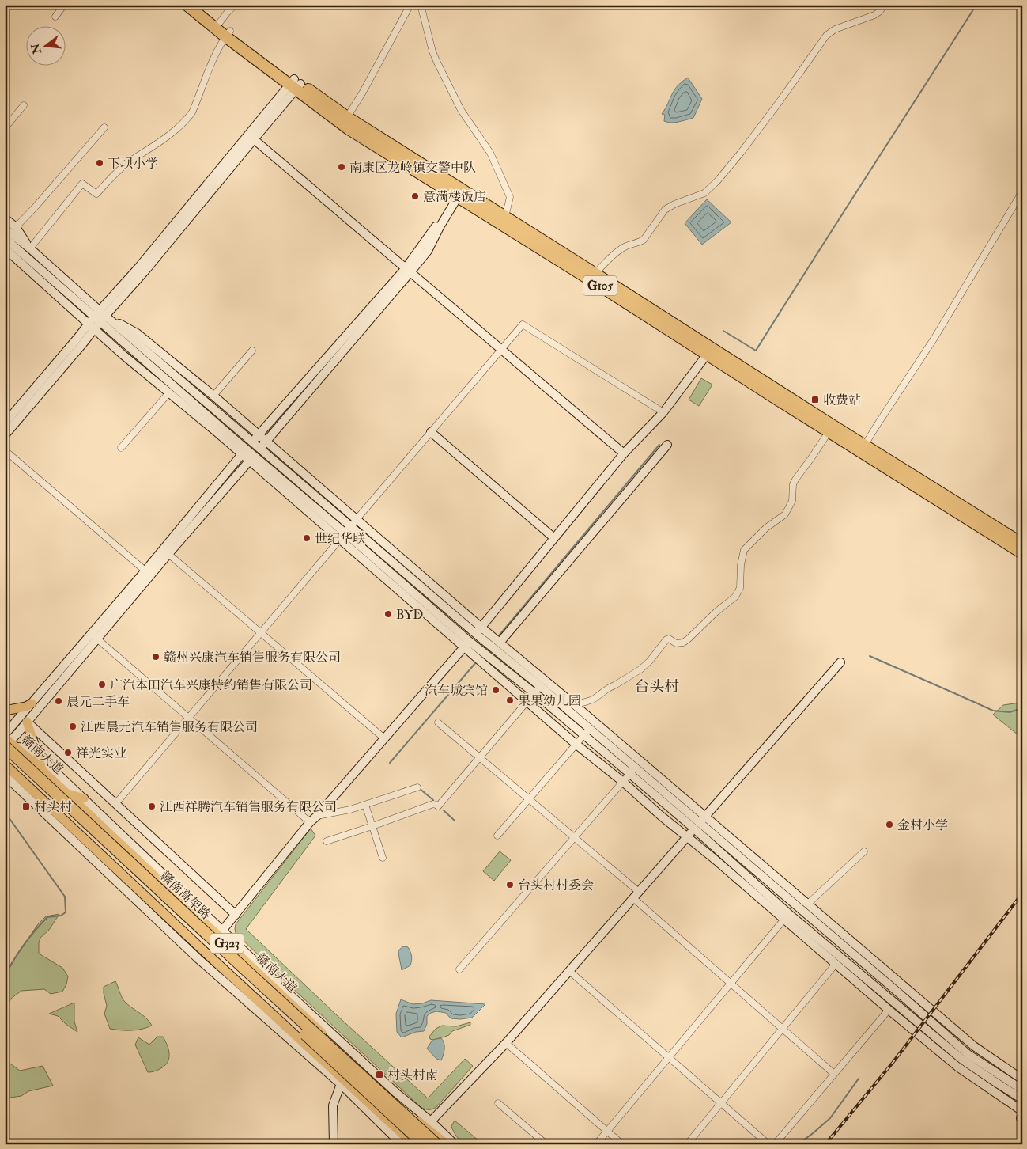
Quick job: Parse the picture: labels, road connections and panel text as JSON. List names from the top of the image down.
{
  "streets": {
    "highway": ["G105", "赣南高架路"],
    "main road": ["赣南大道", "G323"]
  },
  "crossings": [
    ["赣南大道", "赣南高架路"],
    ["赣南高架路", "G323"]
  ],
  "districts": ["台头村"],
  "places": {
    "other": [
      "下坝小学",
      "南康区龙岭镇交警中队",
      "意満楼饭店",
      "世纪华联",
      "BYD",
      "赣州兴康汽车销售服务有限公司",
      "广汽本田汽车兴康特约销售有限公司",
      "汽车城宾馆",
      "果果幼儿园",
      "晨元二手车",
      "江西晨元汽车销售服务有限公司",
      "祥光实业",
      "江西祥腾汽车销售服务有限公司",
      "金村小学",
      "台头村村委会"
    ],
    "transit": ["收费站", "村头村", "村头村南"]
  },
  "north": "left"
}
